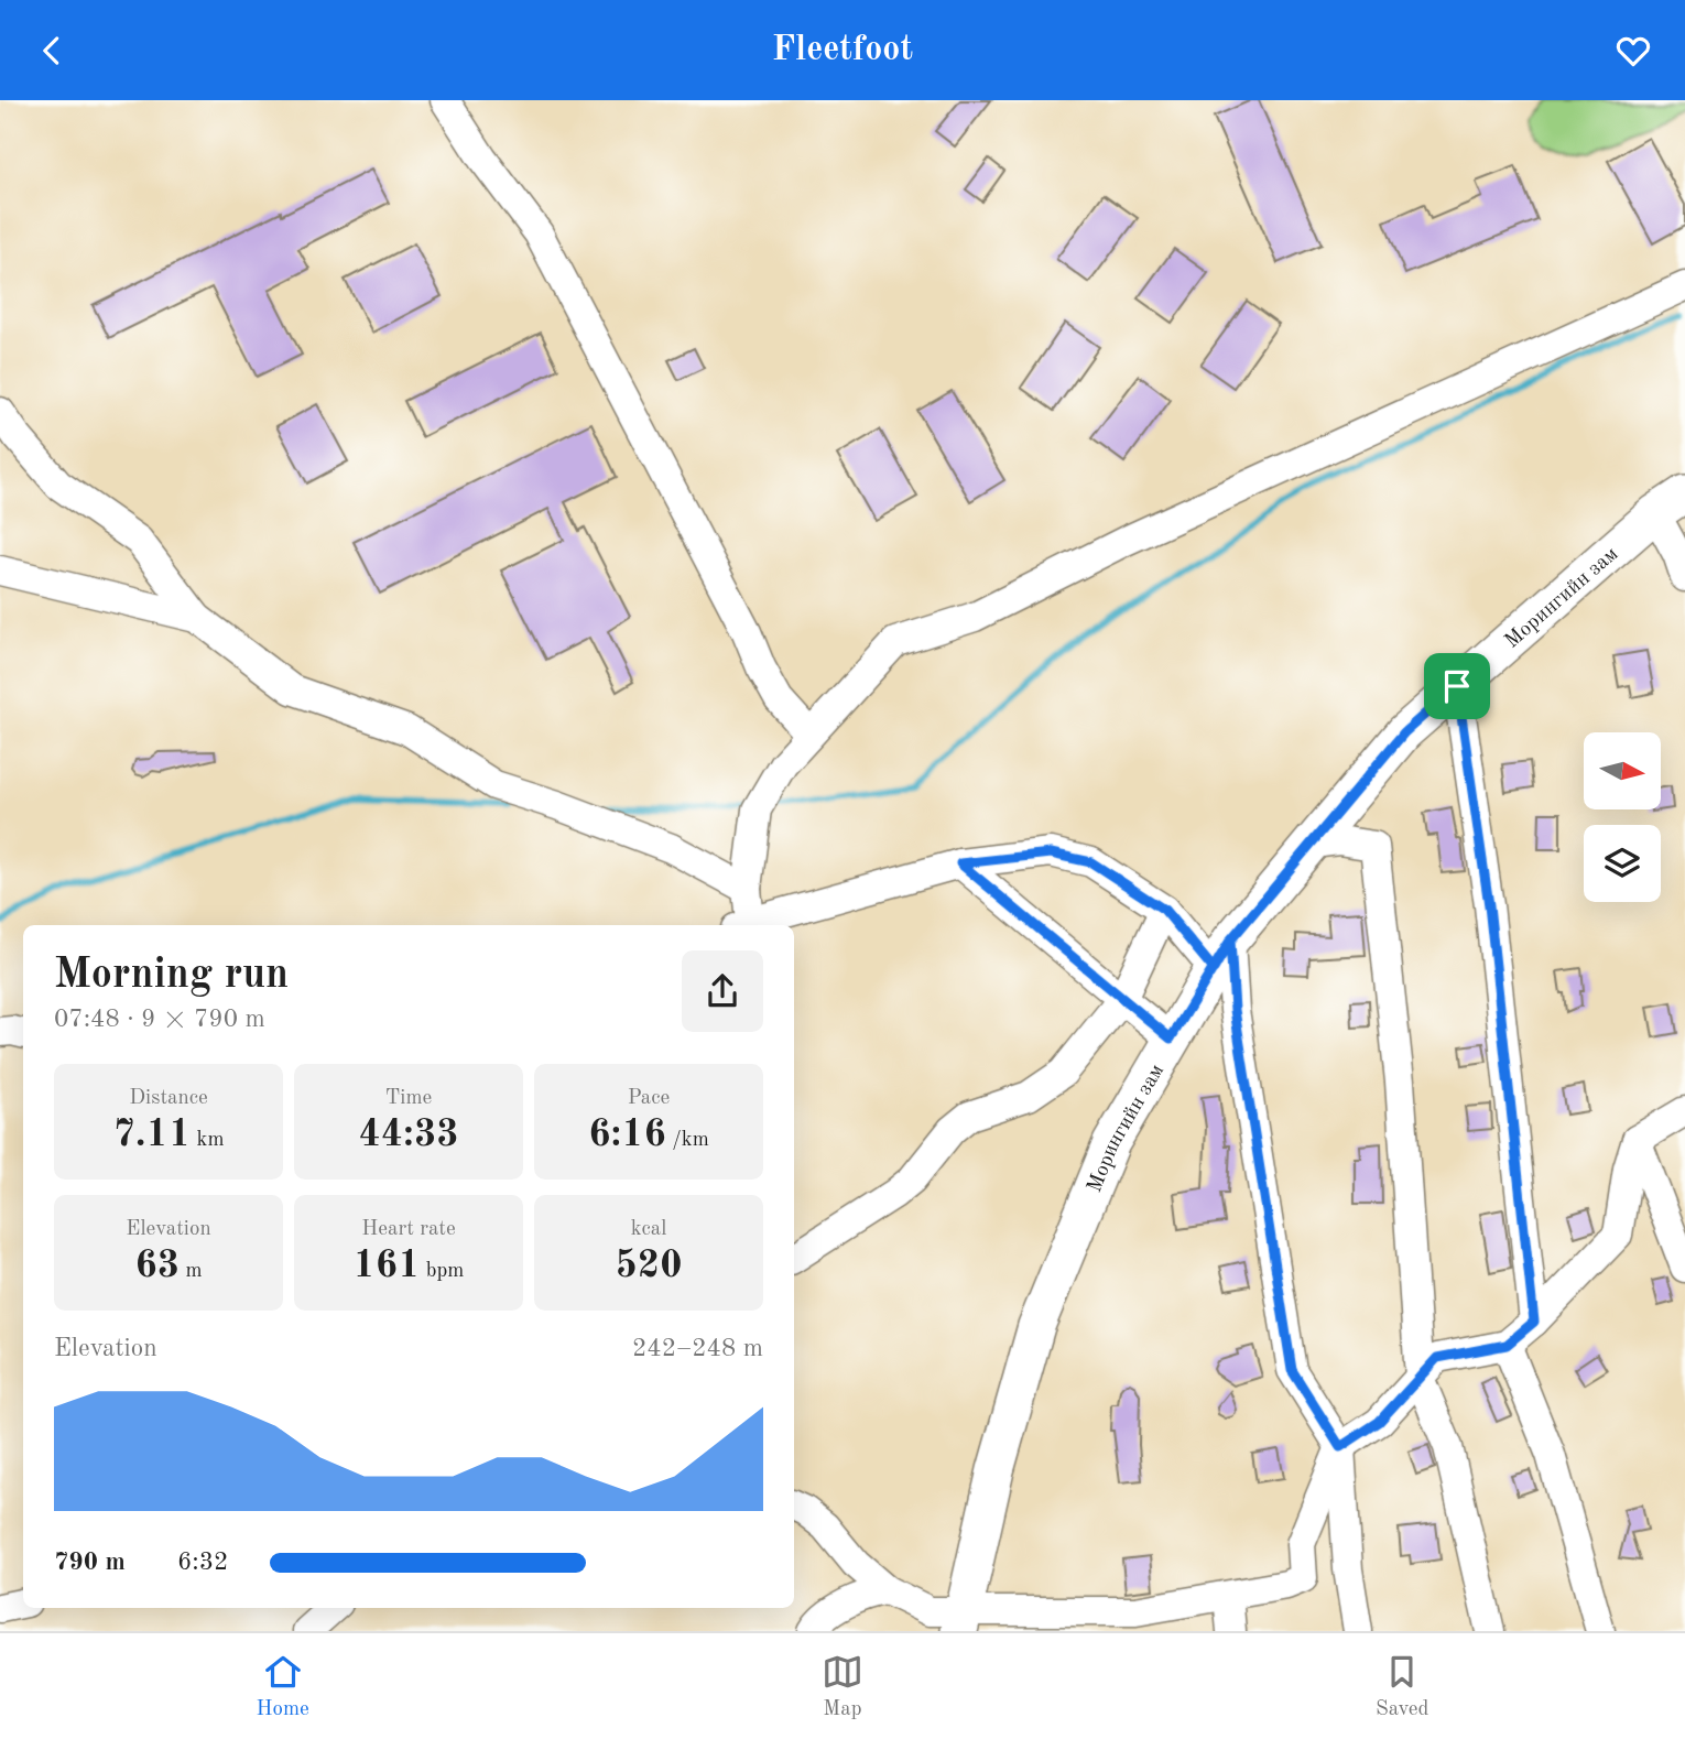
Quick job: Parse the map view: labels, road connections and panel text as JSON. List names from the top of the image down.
{
  "streets": {
    "main road": ["Морингийн зам"]
  },
  "north": "right",
  "page": {
    "header": "Fleetfoot",
    "heading": ["Morning run", "07:48 · 9 × 790 m"],
    "stats": [
      ["Distance", "7.11 km"],
      ["Time", "44:33"],
      ["Pace", "6:16 /km"],
      ["Elevation", "63 m"],
      ["Heart rate", "161 bpm"],
      ["kcal", "520"]
    ],
    "chart": ["Elevation", "242–248 m"],
    "list": [
      {
        "name": "790 m",
        "note": "6:32"
      }
    ],
    "tabs": ["Home", "Map", "Saved"]
  }
}
